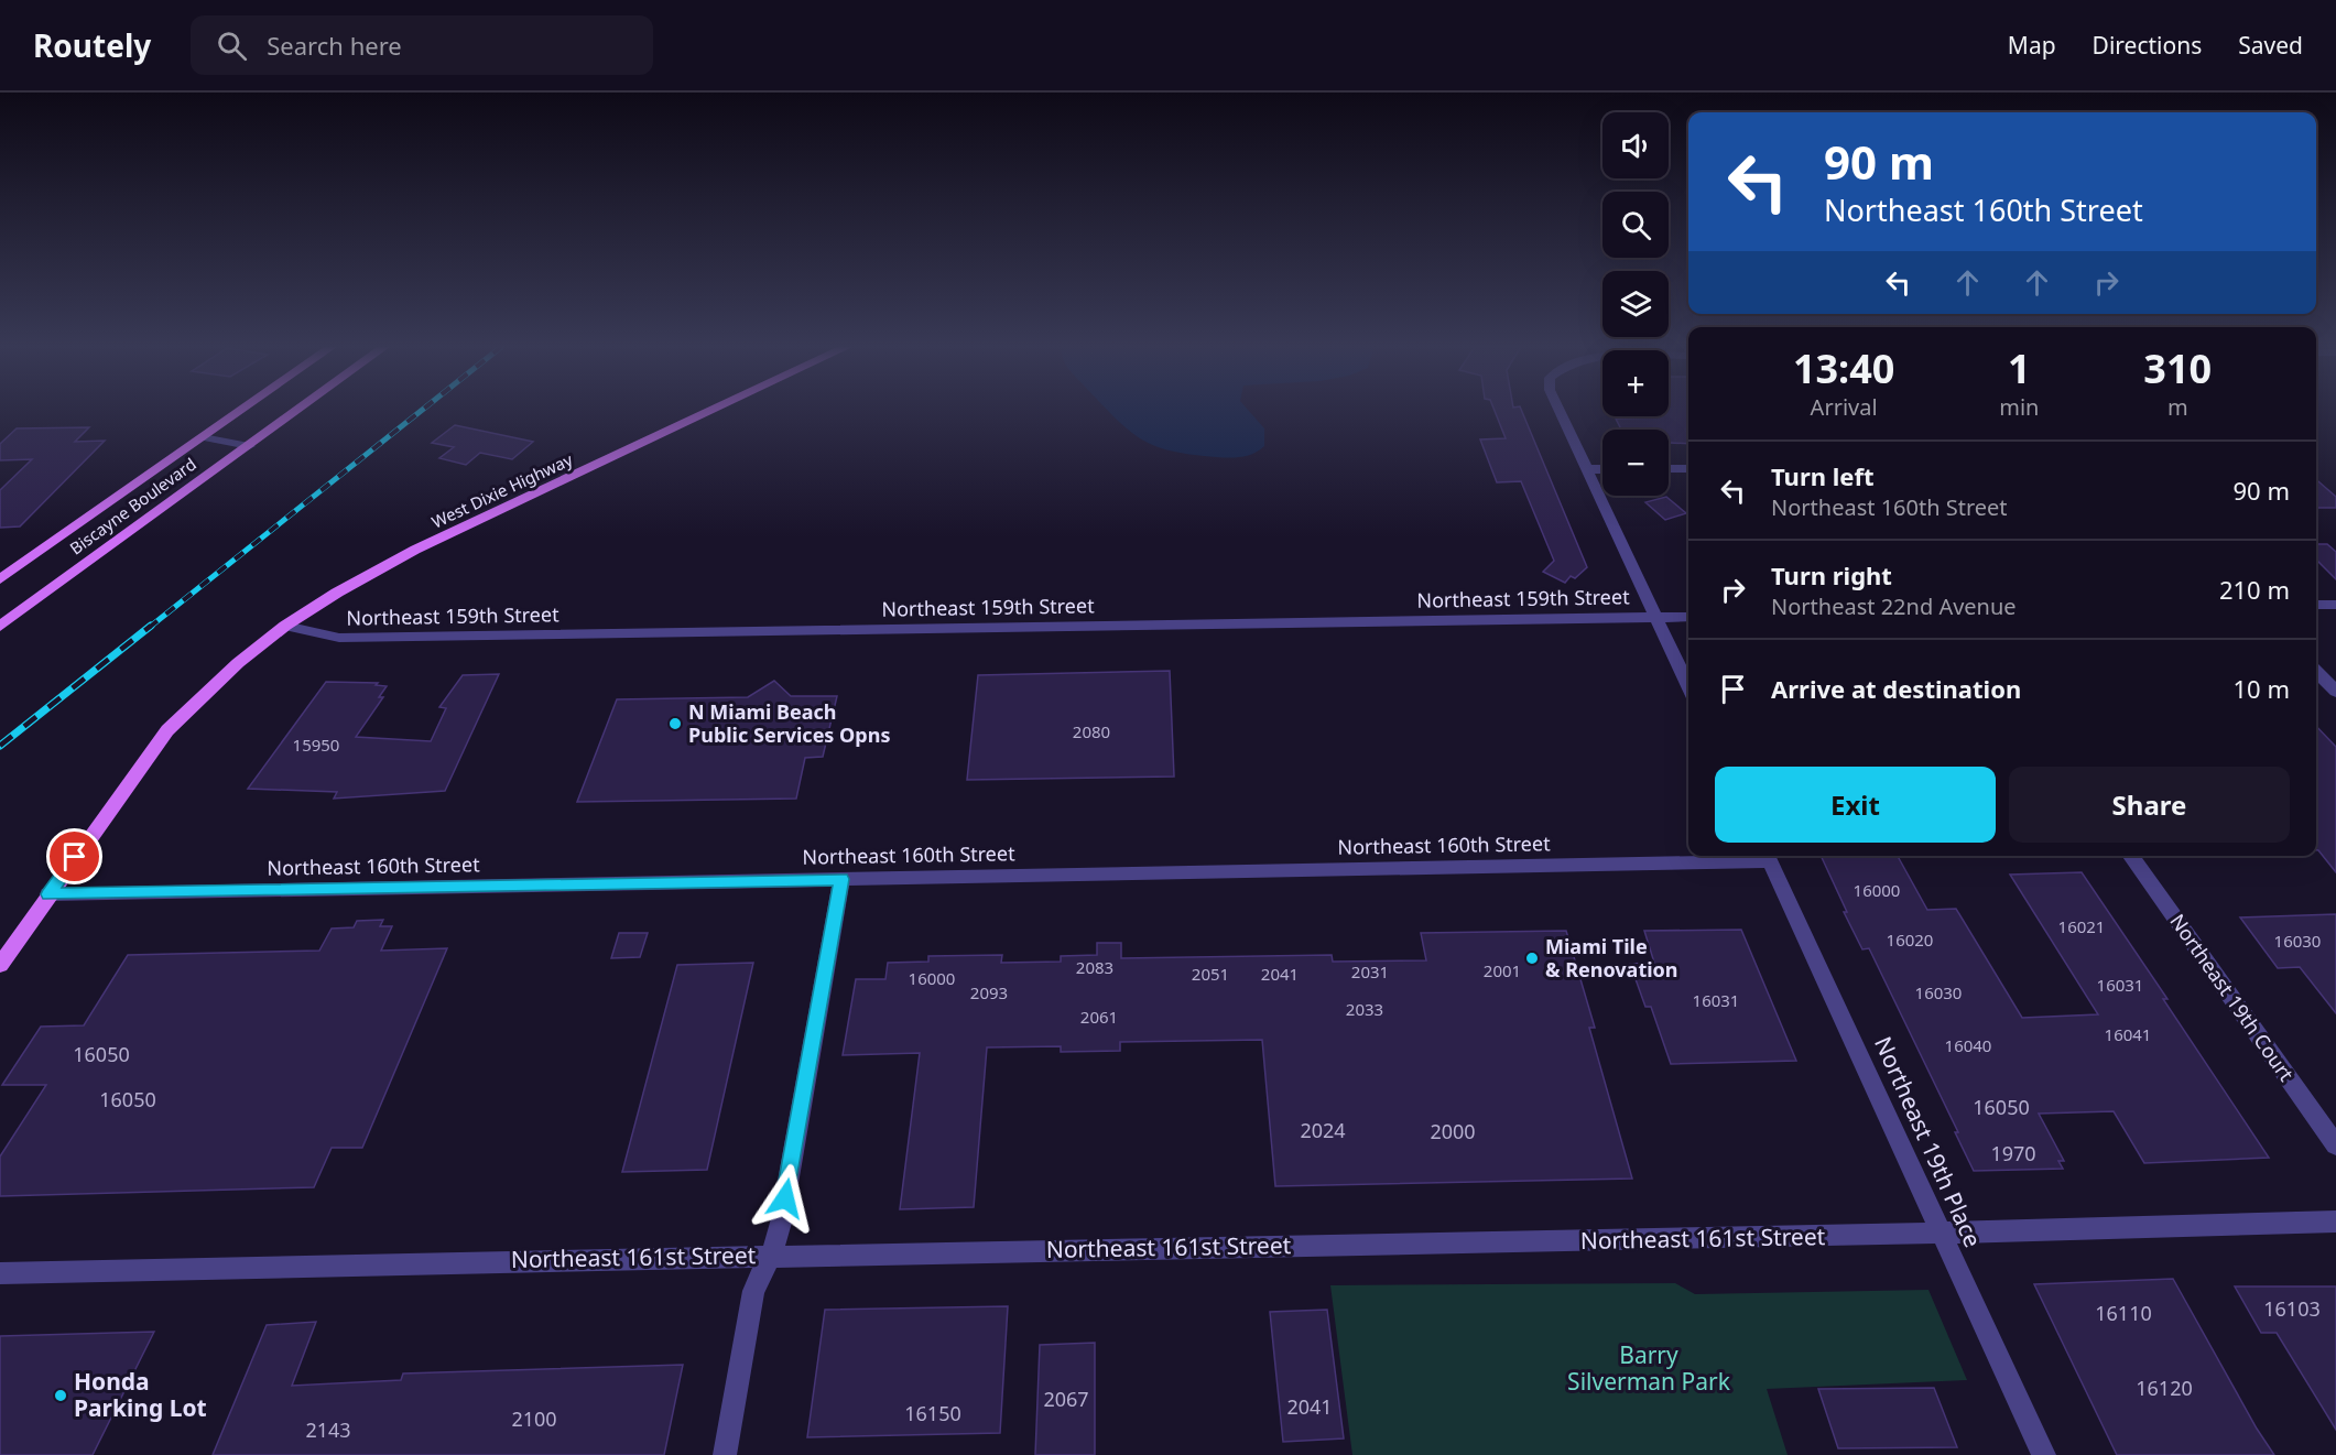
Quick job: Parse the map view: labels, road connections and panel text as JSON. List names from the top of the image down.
{
  "streets": {
    "main road": ["West Dixie Highway", "Biscayne Boulevard"],
    "street": [
      "Northeast 159th Street",
      "Northeast 160th Street",
      "Northeast 19th Court",
      "Northeast 19th Place",
      "Northeast 161st Street"
    ]
  },
  "crossings": [
    ["West Dixie Highway", "Northeast 159th Street"],
    ["West Dixie Highway", "Northeast 160th Street"],
    ["Northeast 160th Street", "Northeast 19th Place"],
    ["Northeast 19th Place", "Northeast 161st Street"]
  ],
  "parks": ["Barry Silverman Park"],
  "places": ["N Miami Beach Public Services Opns", "Miami Tile & Renovation", "Honda Parking Lot"],
  "house_numbers": [
    "2080",
    "15950",
    "16000",
    "16021",
    "16020",
    "16030",
    "2083",
    "2001",
    "2031",
    "2051",
    "2041",
    "16000",
    "16031",
    "2093",
    "16030",
    "16031",
    "2033",
    "2061",
    "16041",
    "16040",
    "16050",
    "16050",
    "16050",
    "2024",
    "2000",
    "1970",
    "16103",
    "16110",
    "16120",
    "2067",
    "2041",
    "16150",
    "2100",
    "2143"
  ],
  "page": {
    "header": "Routely",
    "search": "Search here",
    "nav": ["Map", "Directions", "Saved"],
    "map_buttons": ["+", "−"],
    "turn": ["90 m", "Northeast 160th Street"],
    "eta": [
      "13:40",
      "Arrival",
      "1",
      "min",
      "310",
      "m"
    ],
    "list": [
      {
        "name": "Turn left",
        "note": "Northeast 160th Street",
        "value": "90 m"
      },
      {
        "name": "Turn right",
        "note": "Northeast 22nd Avenue",
        "value": "210 m"
      },
      {
        "name": "Arrive at destination",
        "value": "10 m"
      }
    ],
    "buttons": ["Exit", "Share"]
  }
}
